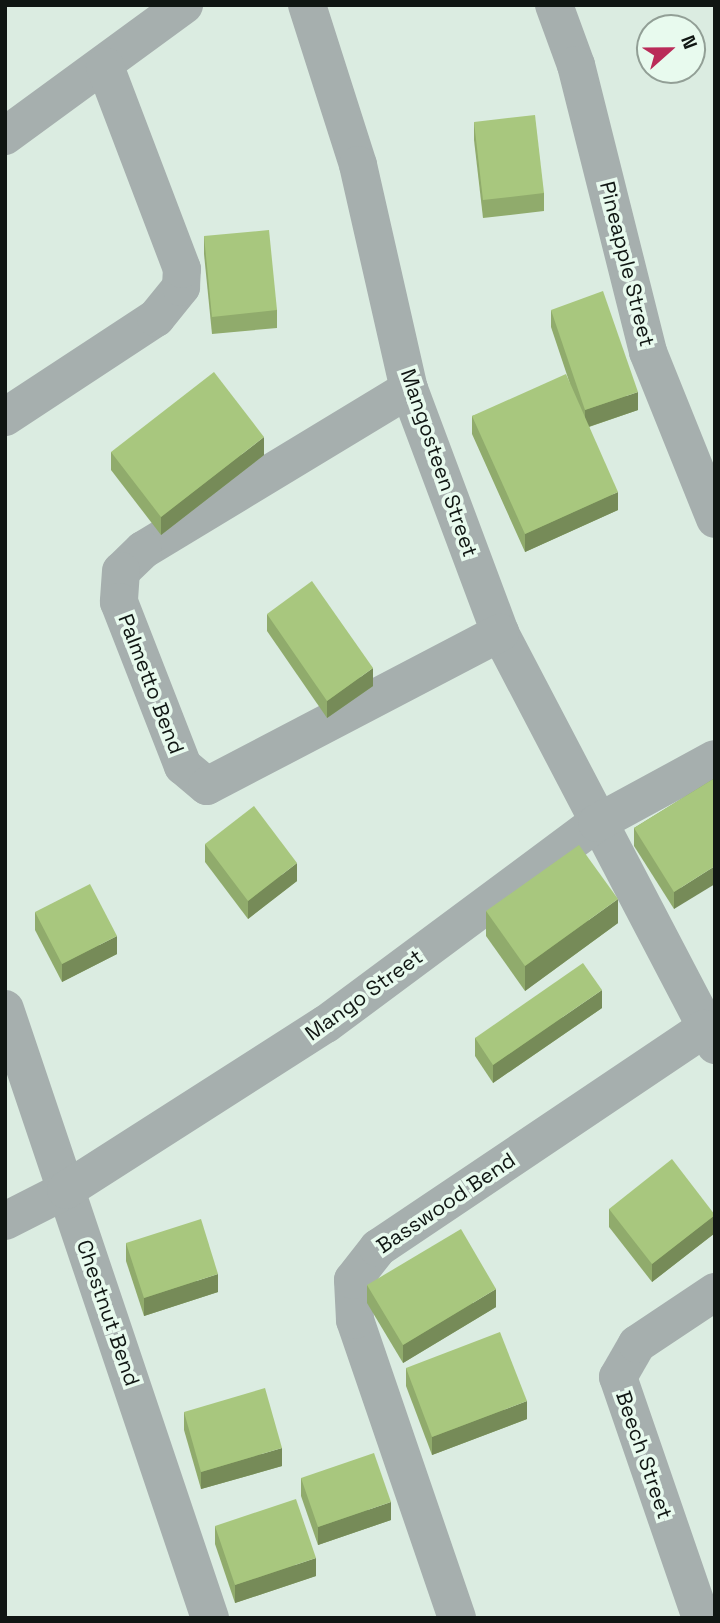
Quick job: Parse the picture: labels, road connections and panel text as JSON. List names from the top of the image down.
{
  "streets": {
    "street": [
      "Pineapple Street",
      "Mangosteen Street",
      "Palmetto Bend",
      "Mango Street",
      "Basswood Bend",
      "Chestnut Bend",
      "Beech Street"
    ]
  },
  "crossings": [
    ["Mangosteen Street", "Palmetto Bend"],
    ["Mangosteen Street", "Mango Street"],
    ["Mangosteen Street", "Basswood Bend"],
    ["Mango Street", "Chestnut Bend"]
  ],
  "north": "right"
}
